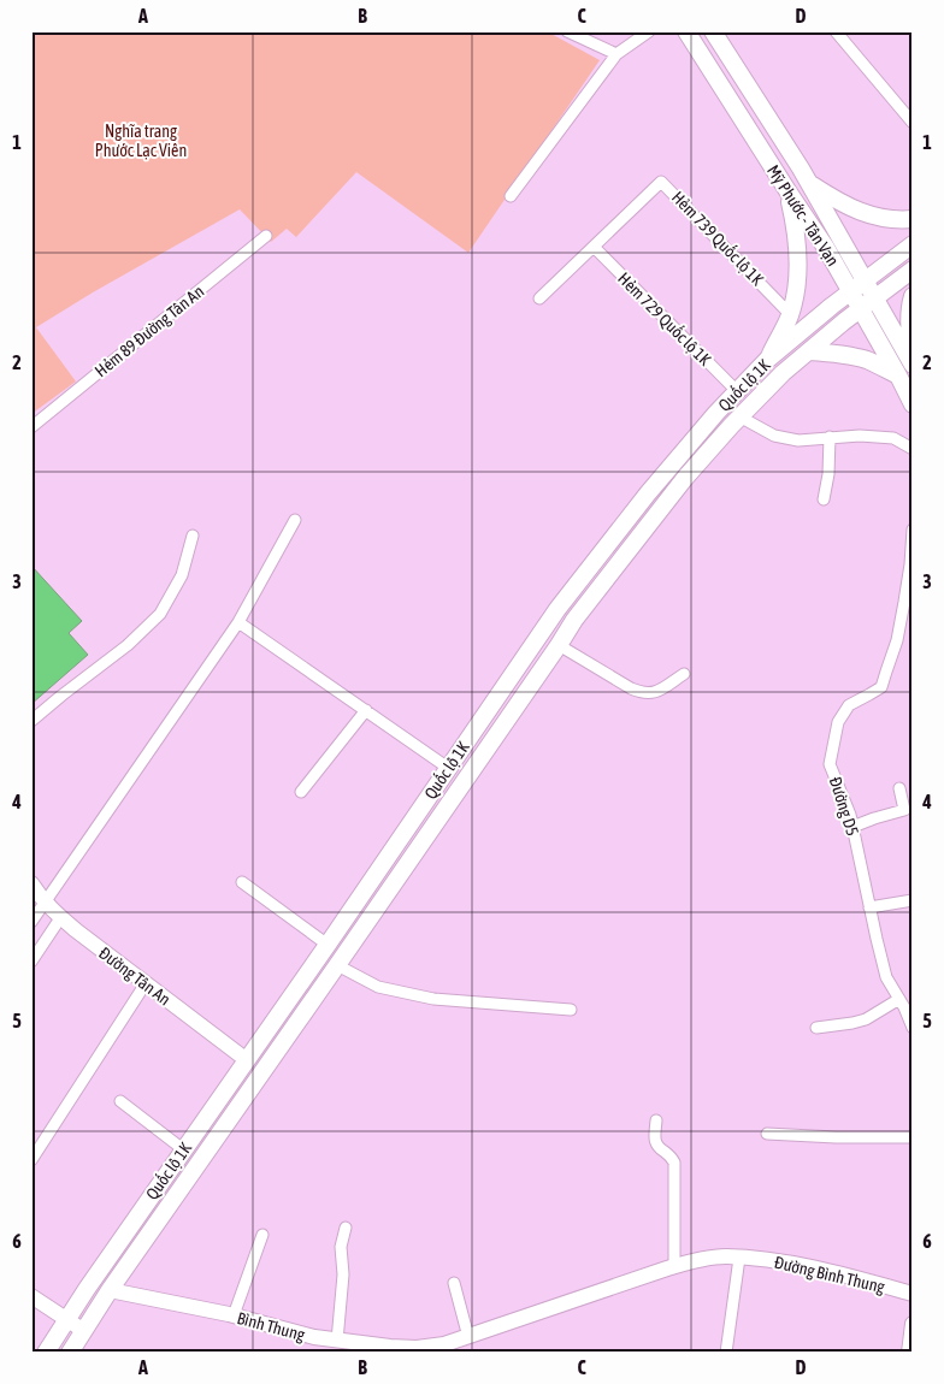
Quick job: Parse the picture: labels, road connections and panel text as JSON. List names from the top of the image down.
{
  "streets": {
    "main road": ["Mỹ Phước - Tân Vạn", "Quốc lộ 1K"],
    "street": [
      "Hẻm 739 Quốc lộ 1K",
      "Hẻm 729 Quốc lộ 1K",
      "Hẻm 89 Đường Tân An",
      "Đường D5",
      "Đường Tân An",
      "Đường Bình Thung",
      "Bình Thung"
    ]
  },
  "crossings": [
    ["Mỹ Phước - Tân Vạn", "Quốc lộ 1K"],
    ["Hẻm 739 Quốc lộ 1K", "Hẻm 729 Quốc lộ 1K"],
    ["Hẻm 729 Quốc lộ 1K", "Quốc lộ 1K"],
    ["Quốc lộ 1K", "Đường Tân An"],
    ["Quốc lộ 1K", "Bình Thung"],
    ["Đường Bình Thung", "Bình Thung"]
  ],
  "parks": ["Nghĩa trang Phước Lạc Viên"],
  "grid": {
    "columns": [
      "A",
      "B",
      "C",
      "D"
    ],
    "rows": [
      "1",
      "2",
      "3",
      "4",
      "5",
      "6"
    ]
  }
}
